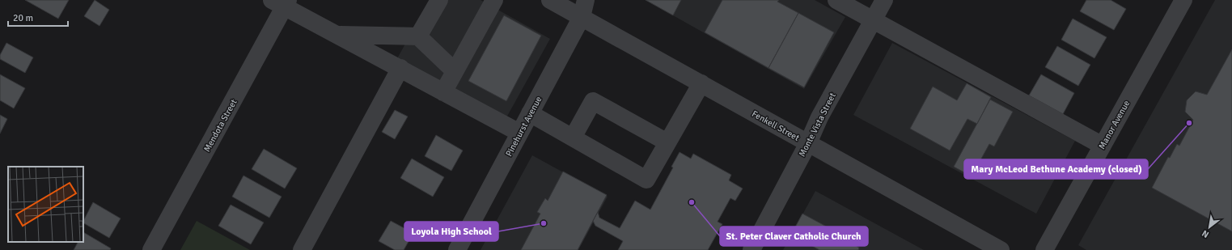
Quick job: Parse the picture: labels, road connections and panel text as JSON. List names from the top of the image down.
{
  "streets": {
    "street": [
      "Monte Vista Street",
      "Manor Avenue",
      "Mendota Street",
      "Fenkell Street",
      "Pinehurst Avenue"
    ]
  },
  "crossings": [
    ["Monte Vista Street", "Fenkell Street"],
    ["Fenkell Street", "Pinehurst Avenue"]
  ],
  "places": ["Mary McLeod Bethune Academy (closed)", "St. Peter Claver Catholic Church", "Loyola High School"],
  "scale_bar": "20 m",
  "north": "bottom left"
}
